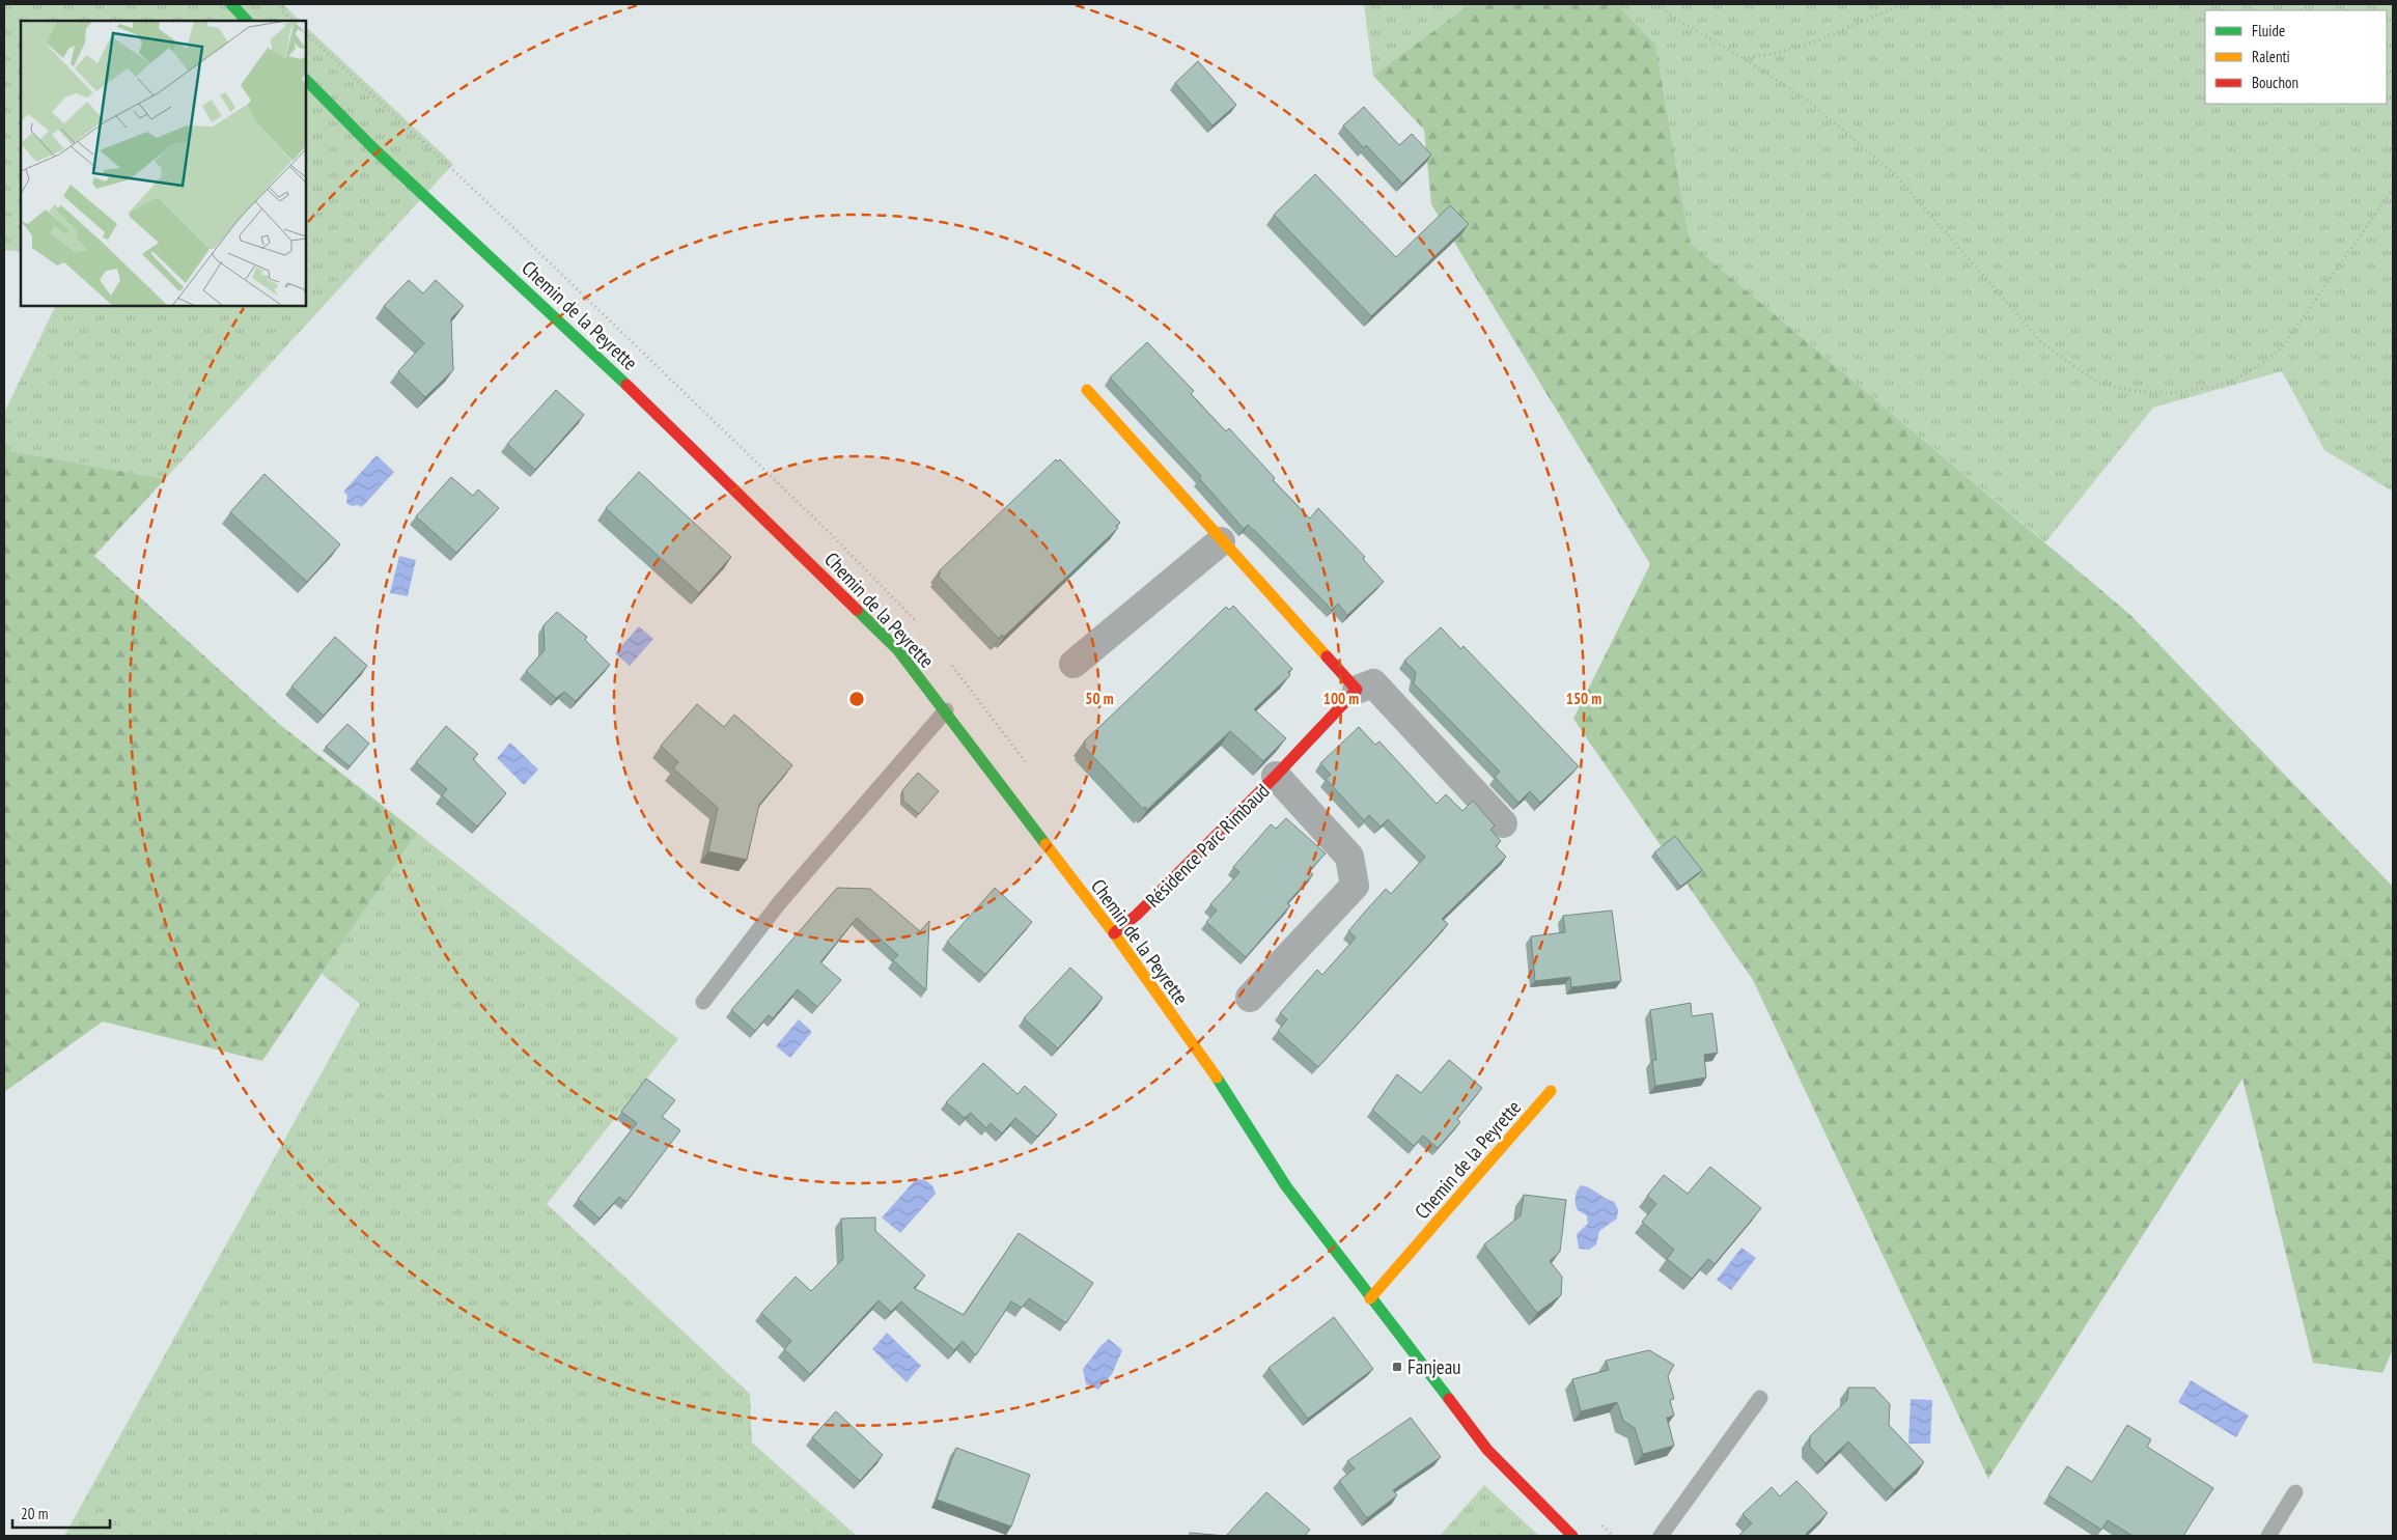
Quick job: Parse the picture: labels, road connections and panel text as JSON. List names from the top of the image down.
{
  "streets": {
    "street": ["Chemin de la Peyrette", "Résidence Parc Rimbaud"]
  },
  "crossings": [
    ["Chemin de la Peyrette", "Résidence Parc Rimbaud"]
  ],
  "places": {
    "transit": ["Fanjeau"]
  },
  "legend": ["Fluide", "Ralenti", "Bouchon"],
  "scale_bar": "20 m",
  "rings": ["50 m", "100 m", "150 m"]
}
